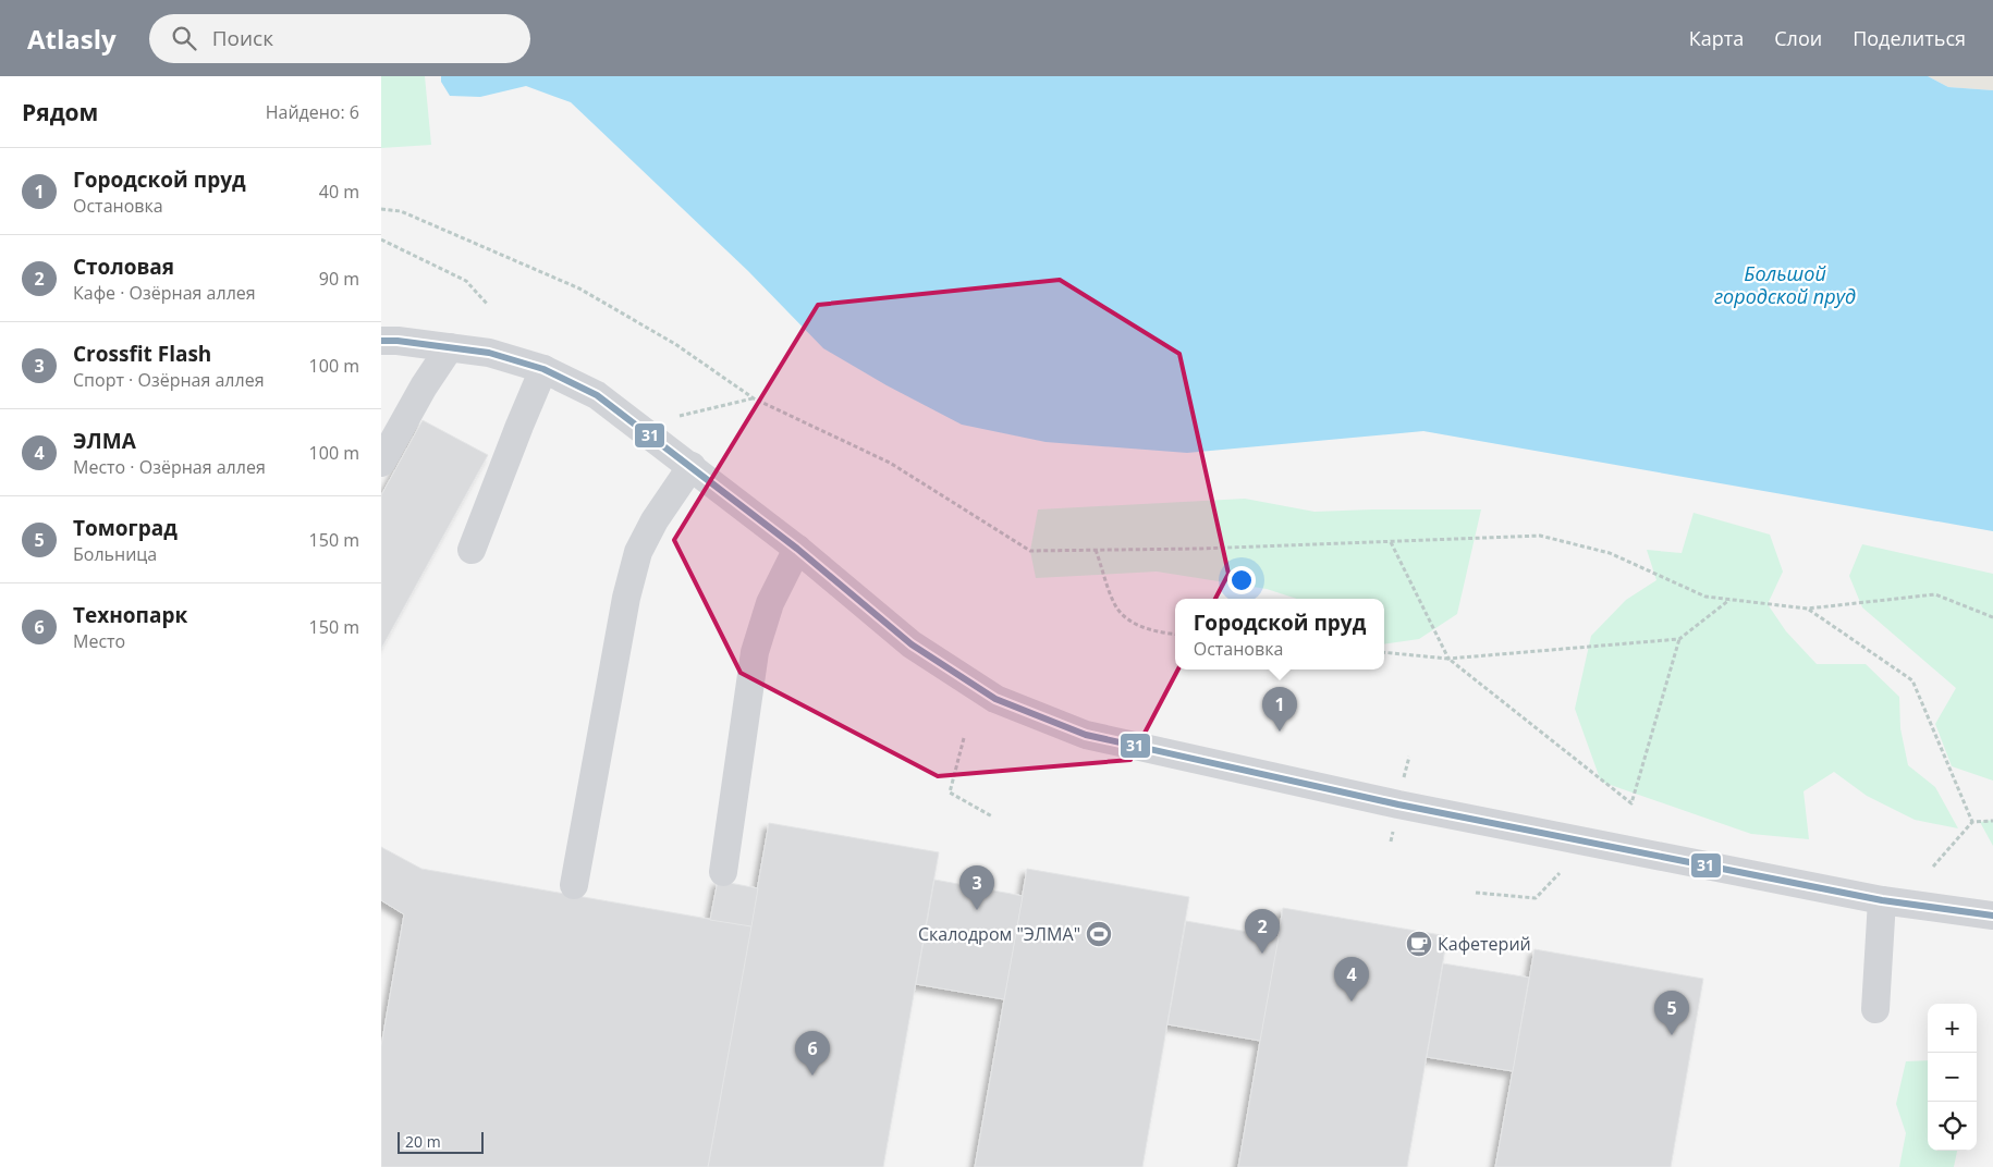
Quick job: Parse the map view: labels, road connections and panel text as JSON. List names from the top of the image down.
{
  "water": ["Большой городской пруд"],
  "places": {
    "sports": ["Скалодром \"ЭЛМА\""],
    "cafe": ["Кафетерий"]
  },
  "lines": ["transit line 31"],
  "scale_bar": "20 m",
  "page": {
    "header": "Atlasly",
    "search": "Поиск",
    "nav": ["Карта", "Слои", "Поделиться"],
    "heading": ["Рядом", "Найдено: 6"],
    "list": [
      {
        "mark": "1",
        "name": "Городской пруд",
        "note": "Остановка",
        "value": "40 m"
      },
      {
        "mark": "2",
        "name": "Столовая",
        "note": "Кафе · Озёрная аллея",
        "value": "90 m"
      },
      {
        "mark": "3",
        "name": "Crossfit Flash",
        "note": "Спорт · Озёрная аллея",
        "value": "100 m"
      },
      {
        "mark": "4",
        "name": "ЭЛМА",
        "note": "Место · Озёрная аллея",
        "value": "100 m"
      },
      {
        "mark": "5",
        "name": "Томоград",
        "note": "Больница",
        "value": "150 m"
      },
      {
        "mark": "6",
        "name": "Технопарк",
        "note": "Место",
        "value": "150 m"
      }
    ],
    "popup": ["Городской пруд", "Остановка"],
    "pins": [
      "1",
      "3",
      "2",
      "4",
      "5",
      "6"
    ],
    "map_buttons": ["+", "−"],
    "scale": "20 m"
  }
}
